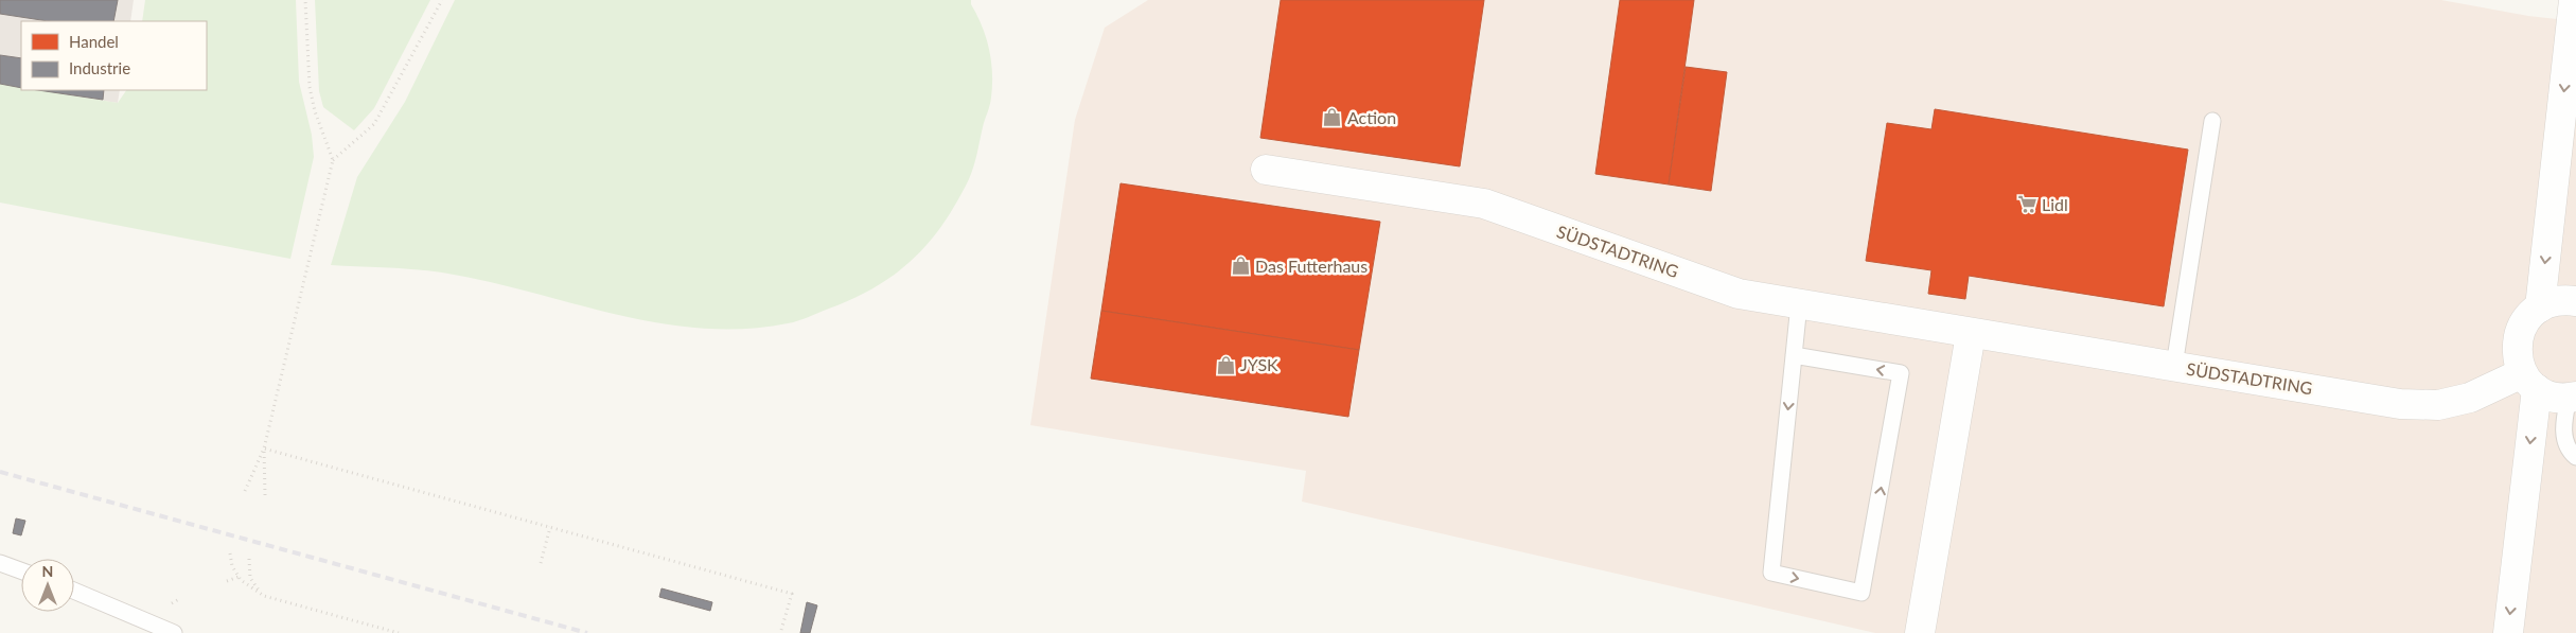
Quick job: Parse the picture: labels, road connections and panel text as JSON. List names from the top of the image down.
{
  "streets": {
    "street": ["SÜDSTADTRING"]
  },
  "places": {
    "shop": ["Action", "Das Futterhaus", "JYSK"],
    "supermarket": ["Lidl"]
  },
  "legend": ["Handel", "Industrie"],
  "north": "top"
}
